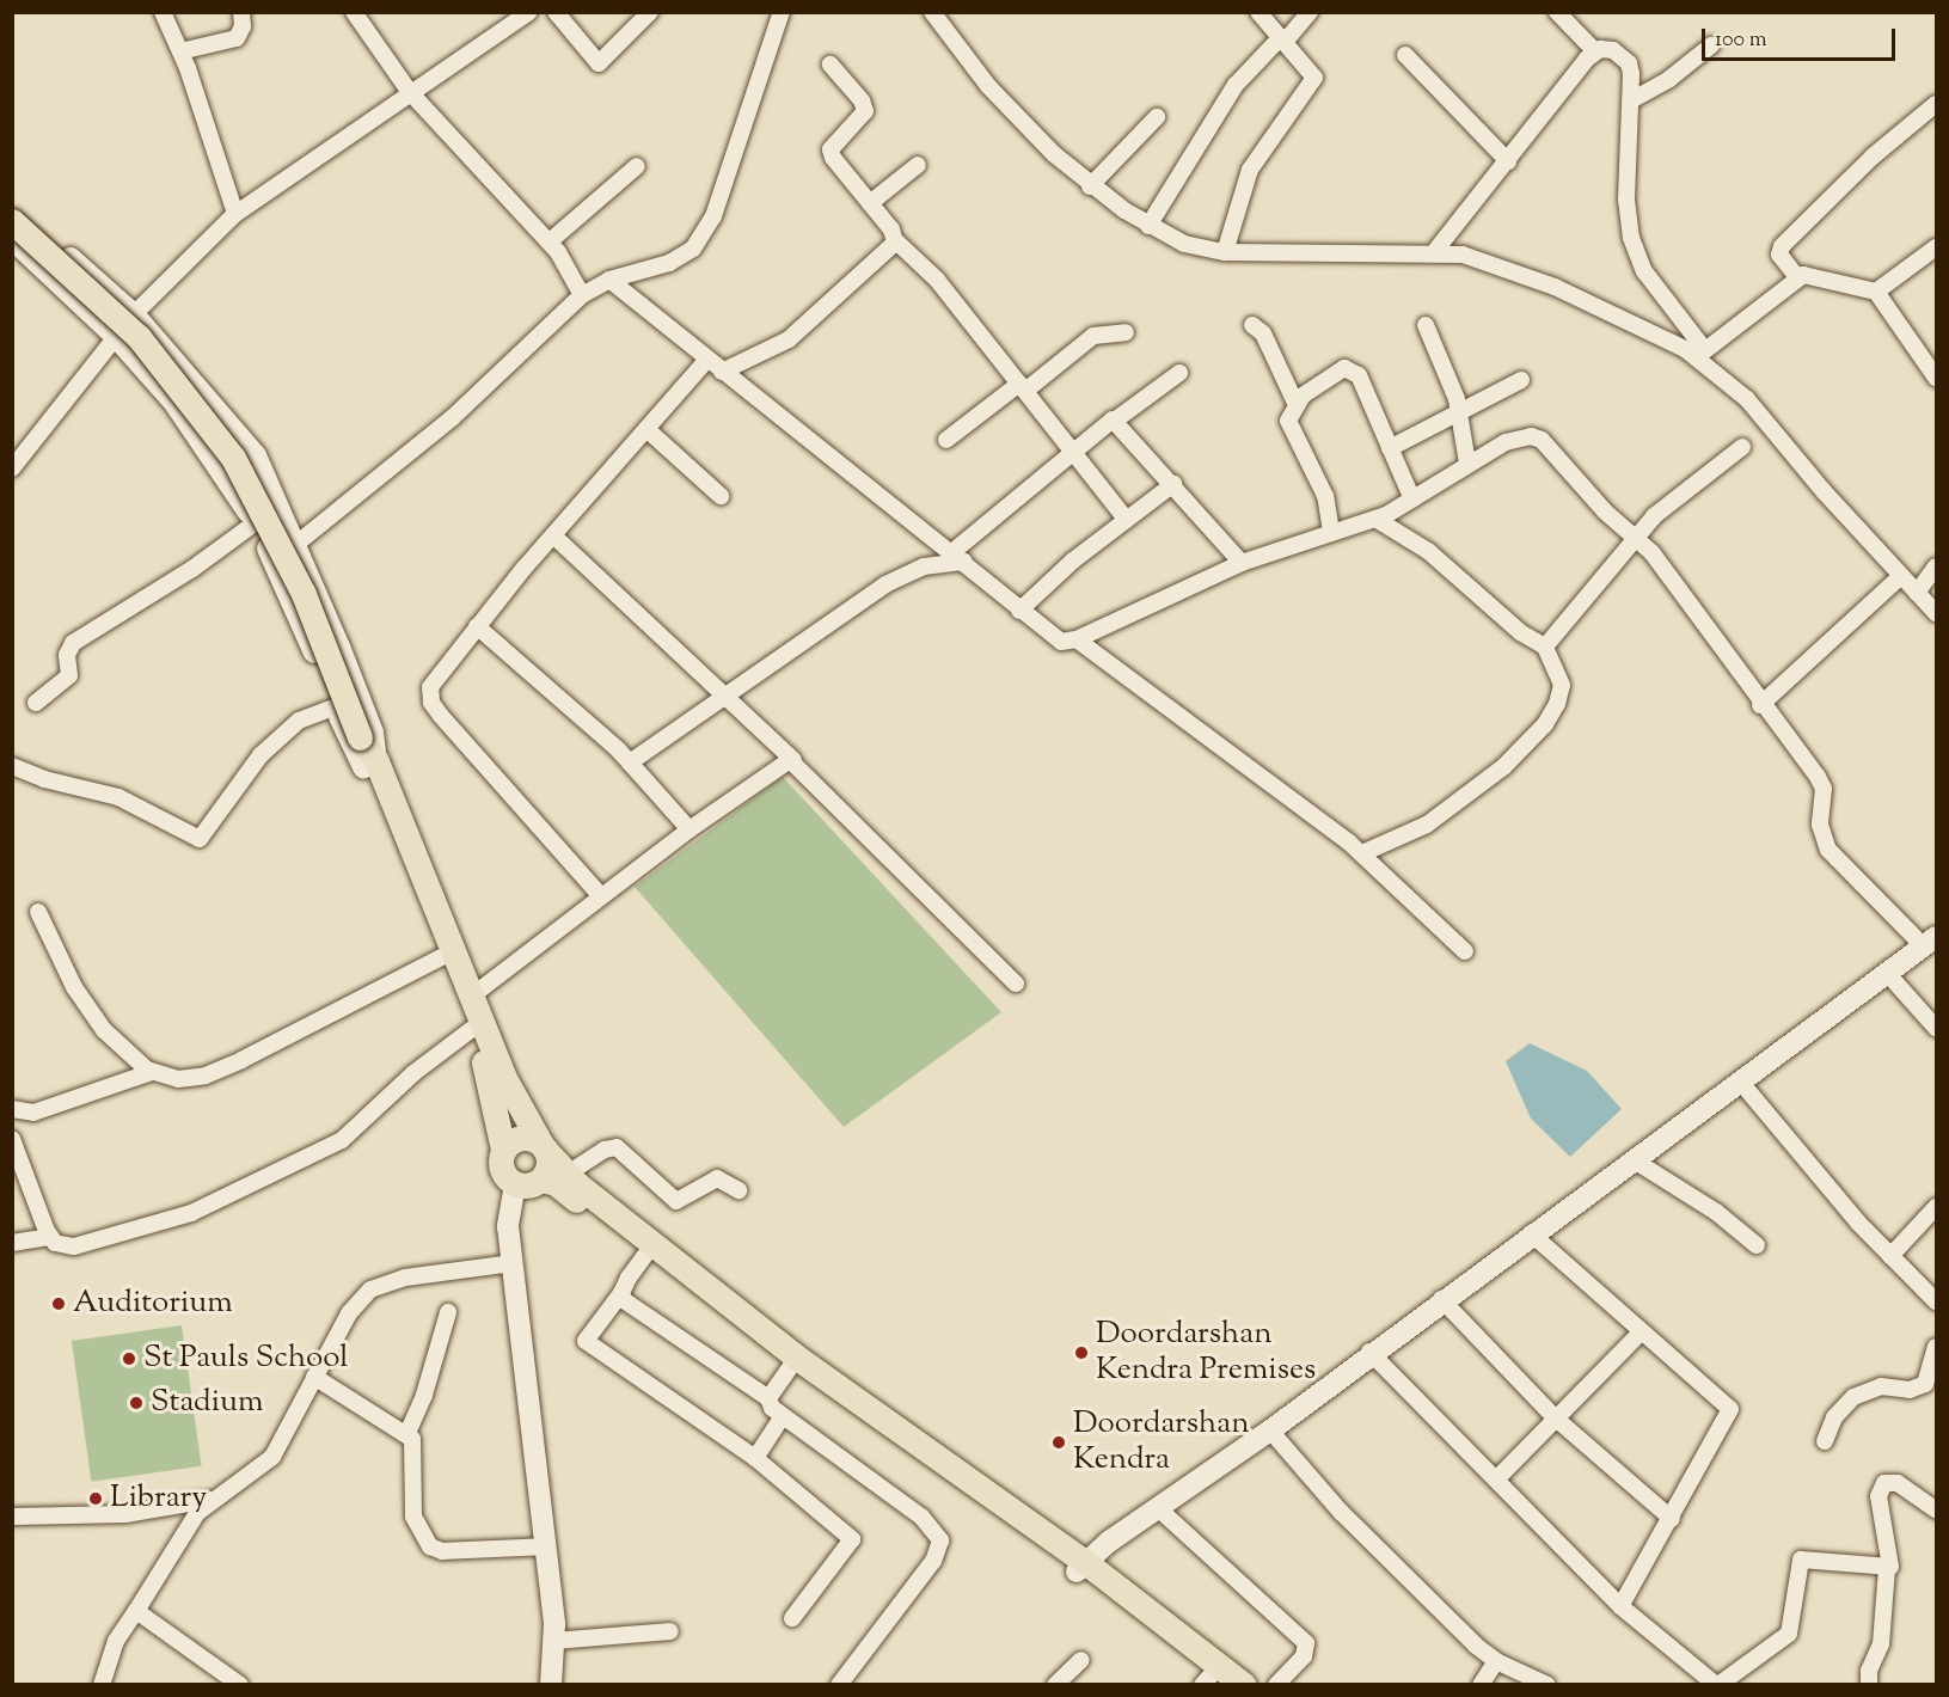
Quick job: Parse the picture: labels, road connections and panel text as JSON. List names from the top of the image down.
{
  "places": [
    "Auditorium",
    "Doordarshan Kendra Premises",
    "St Pauls School",
    "Stadium",
    "Doordarshan Kendra",
    "Library"
  ],
  "scale_bar": "100 m"
}
